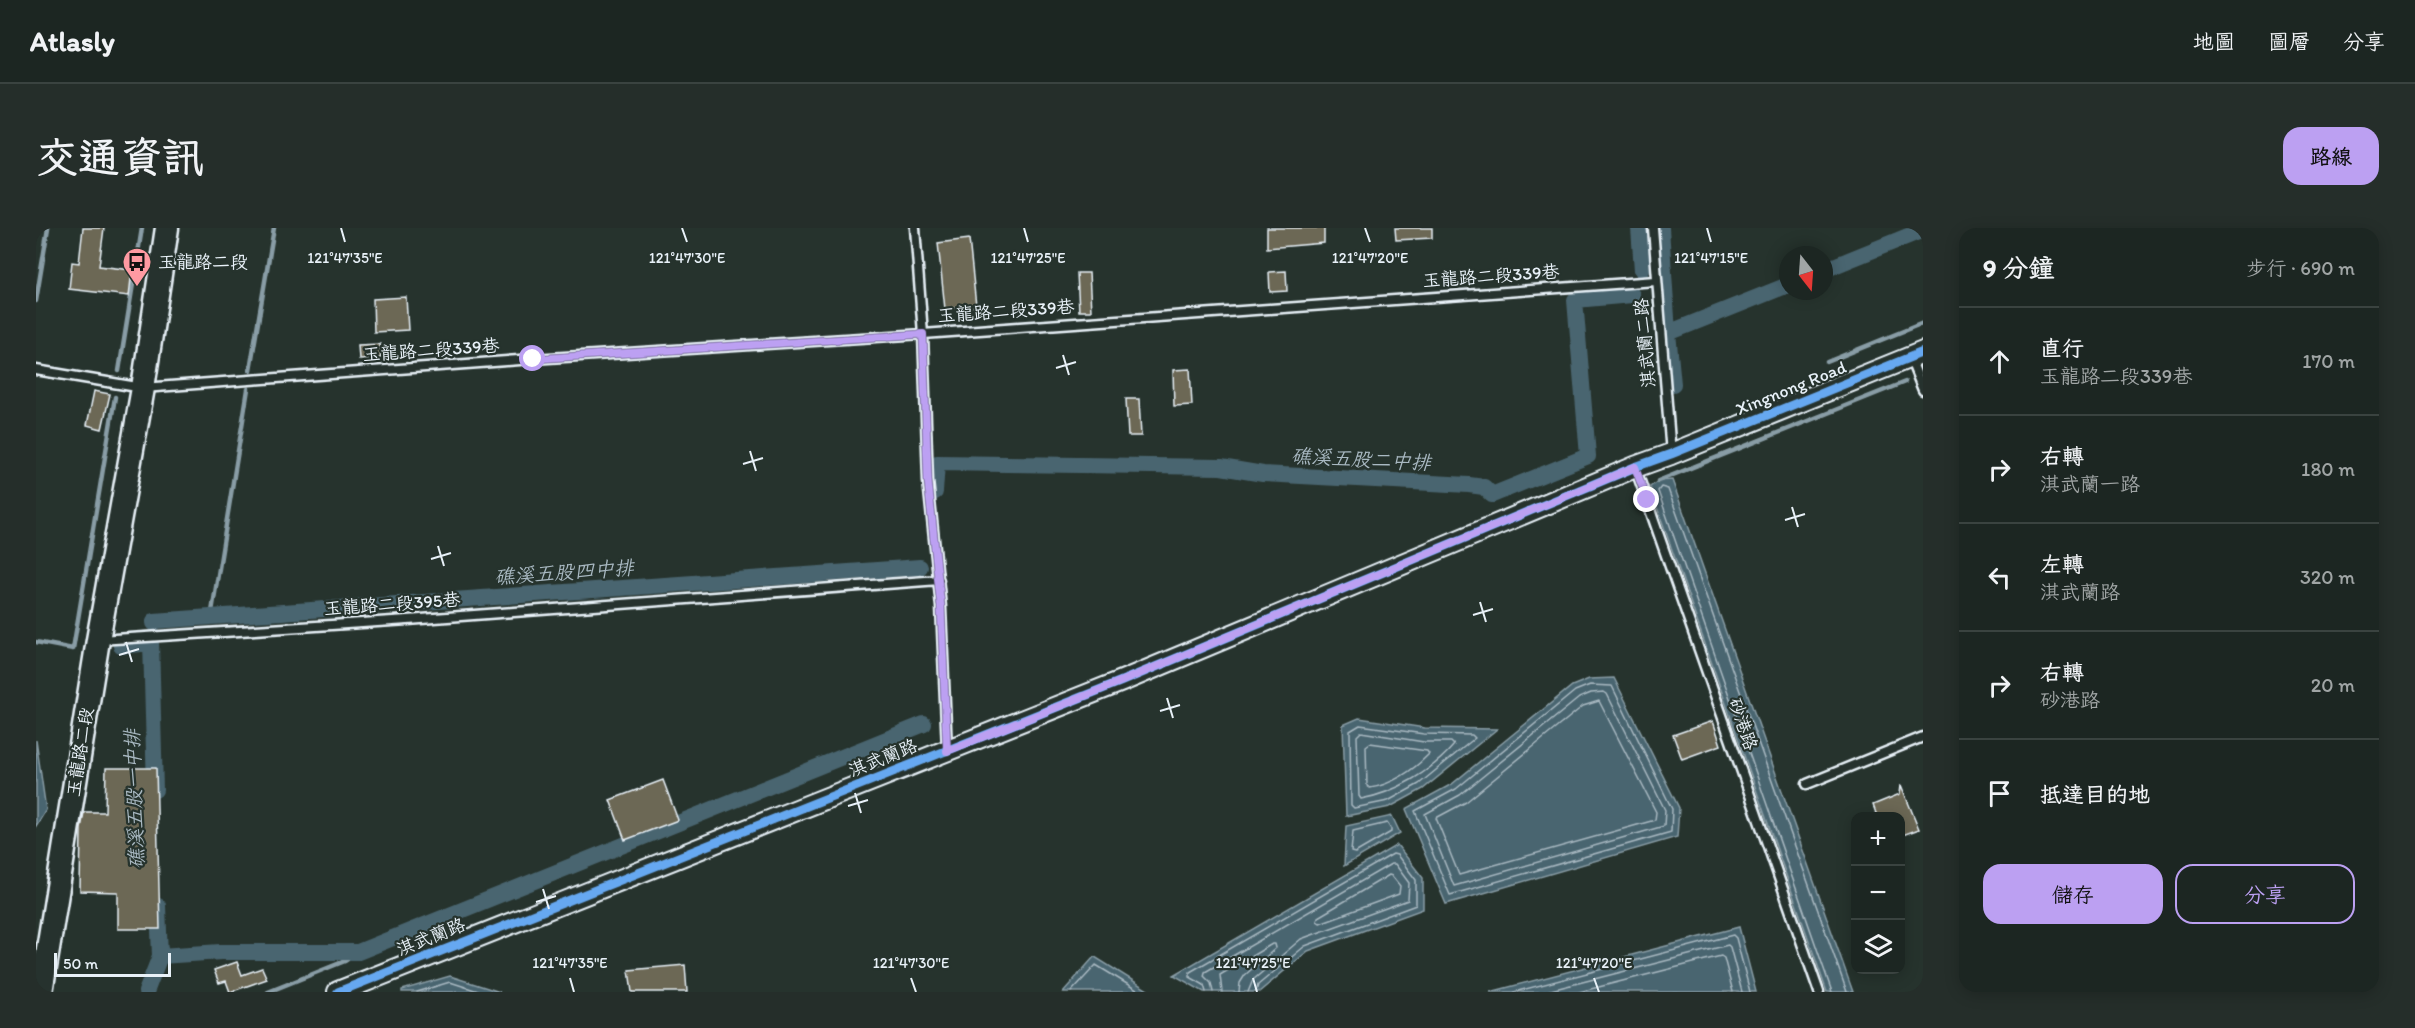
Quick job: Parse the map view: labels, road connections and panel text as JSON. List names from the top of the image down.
{
  "streets": {
    "main road": ["玉龍路二段"],
    "street": ["Xingnong Road", "淇武蘭路"],
    "lane": [
      "玉龍路二段339巷",
      "淇武蘭二路",
      "玉龍路二段395巷",
      "砂港路"
    ]
  },
  "crossings": [
    ["玉龍路二段339巷", "淇武蘭二路"],
    ["玉龍路二段339巷", "玉龍路二段"],
    ["淇武蘭二路", "Xingnong Road"],
    ["淇武蘭二路", "淇武蘭路"],
    ["Xingnong Road", "淇武蘭路"],
    ["玉龍路二段395巷", "玉龍路二段"],
    ["砂港路", "淇武蘭路"]
  ],
  "water": ["礁溪五股二中排", "礁溪五股四中排", "礁溪五股一中排"],
  "places": {
    "bus stop": ["玉龍路二段"]
  },
  "scale_bar": "50 m",
  "north": "bottom",
  "page": {
    "header": "Atlasly",
    "nav": ["地圖", "圖層", "分享"],
    "buttons": [
      "路線",
      ["儲存", "分享"]
    ],
    "title": "交通資訊",
    "heading": ["9 分鐘", "步行 · 690 m"],
    "list": [
      ["直行", "玉龍路二段339巷", "170 m"],
      ["右轉", "淇武蘭一路", "180 m"],
      ["左轉", "淇武蘭路", "320 m"],
      ["右轉", "砂港路", "20 m"],
      "抵達目的地"
    ],
    "map_buttons": ["+", "−"],
    "scale": "50 m"
  },
  "coordinates": [
    "121°47'35\"E",
    "121°47'30\"E",
    "121°47'25\"E",
    "121°47'20\"E",
    "121°47'15\"E"
  ]
}
